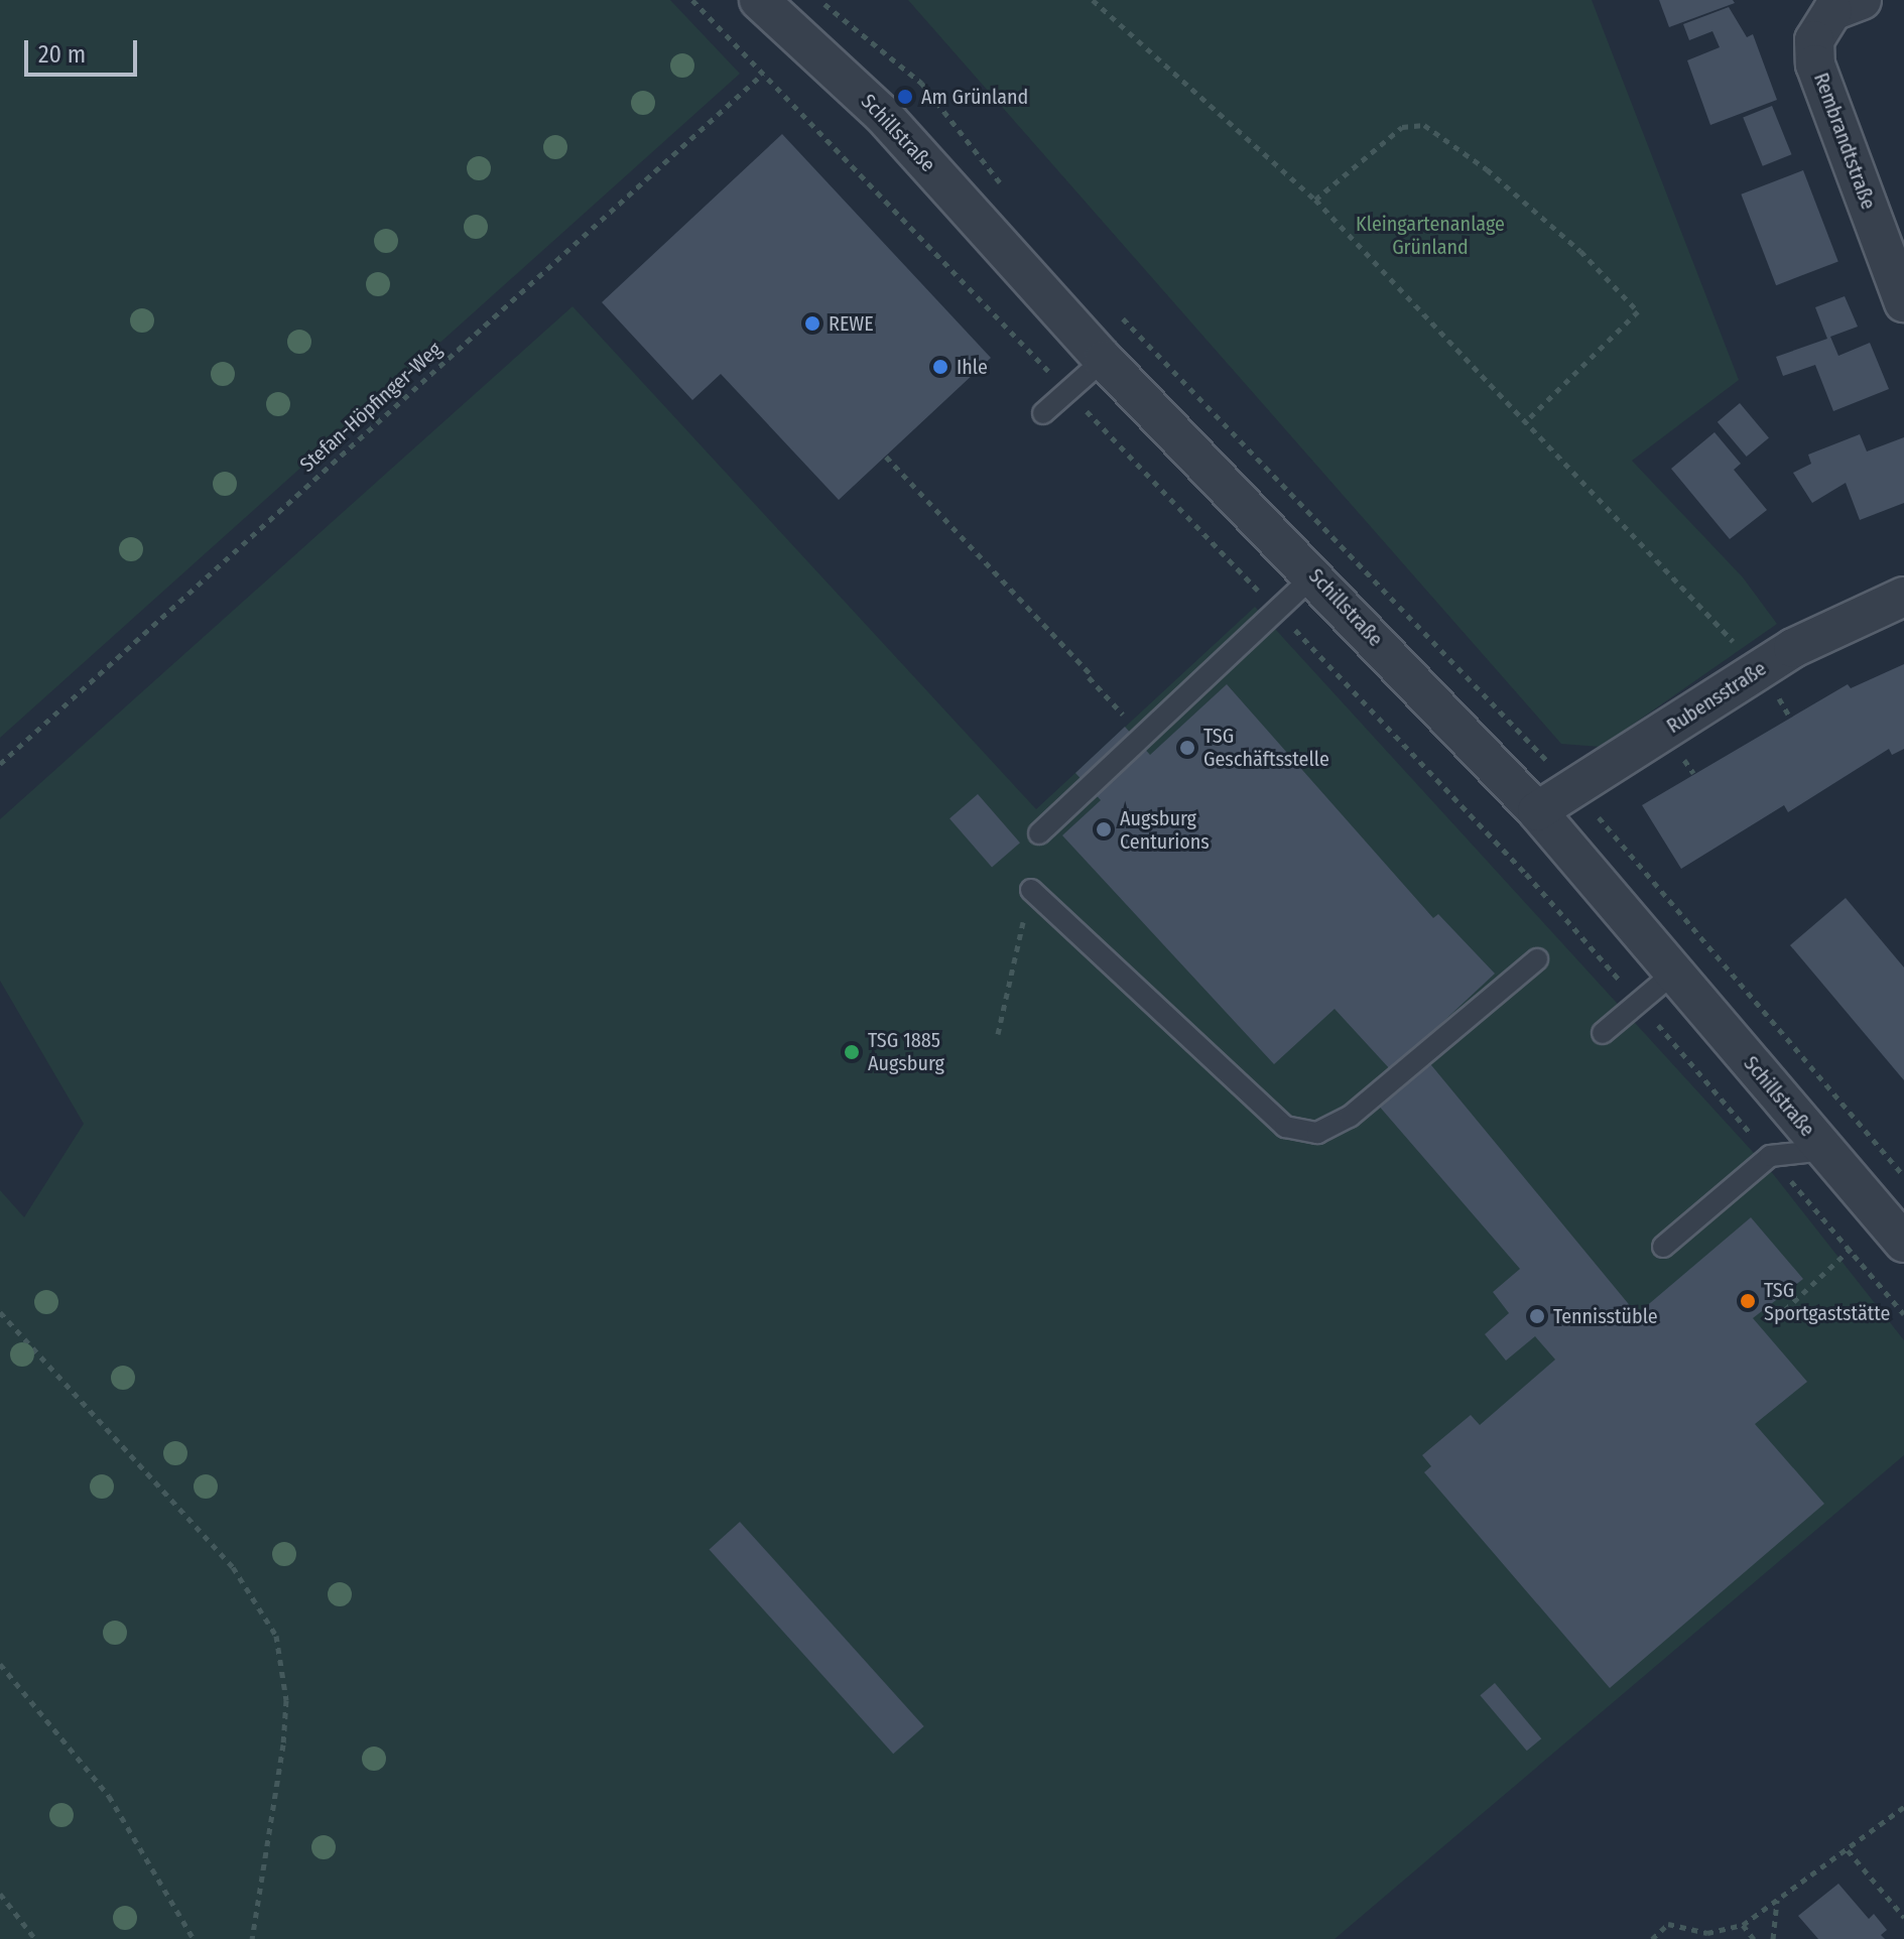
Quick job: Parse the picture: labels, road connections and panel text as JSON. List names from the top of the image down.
{
  "streets": {
    "street": ["Schillstraße", "Rembrandtstraße", "Rubensstraße"],
    "path": ["Stefan-Höpfinger-Weg"]
  },
  "crossings": [
    ["Schillstraße", "Rubensstraße"]
  ],
  "parks": ["Kleingartenanlage Grünland"],
  "places": [
    "Am Grünland",
    "REWE",
    "Ihle",
    "TSG Geschäftsstelle",
    "Augsburg Centurions",
    "TSG 1885 Augsburg",
    "TSG Sportgaststätte",
    "Tennisstüble"
  ],
  "scale_bar": "20 m"
}
